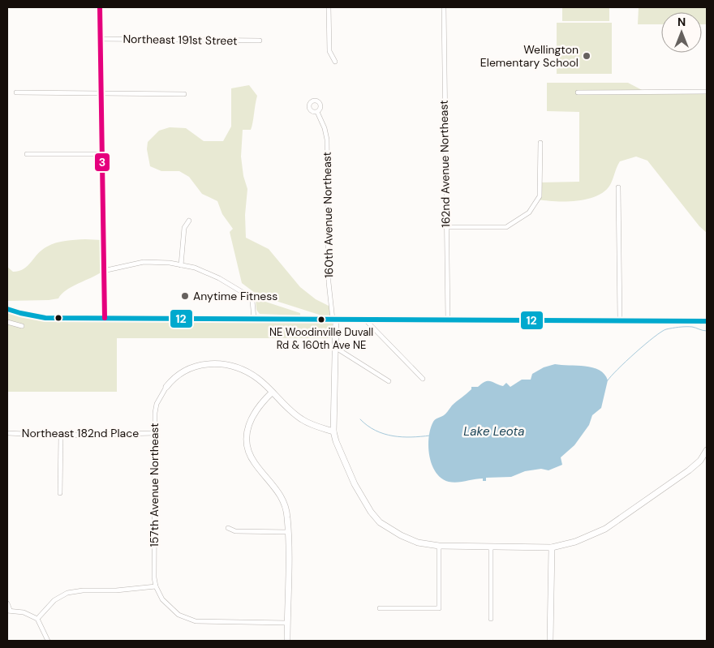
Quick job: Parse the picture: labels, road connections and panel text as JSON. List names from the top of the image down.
{
  "streets": {
    "street": [
      "Northeast 191st Street",
      "162nd Avenue Northeast",
      "160th Avenue Northeast",
      "Northeast 182nd Place",
      "157th Avenue Northeast"
    ]
  },
  "crossings": [
    ["Northeast 182nd Place", "157th Avenue Northeast"]
  ],
  "water": ["Lake Leota"],
  "places": ["Wellington Elementary School", "Anytime Fitness", "NE Woodinville Duvall Rd & 160th Ave NE"],
  "lines": ["transit line 3", "transit line 12"],
  "north": "top"
}
